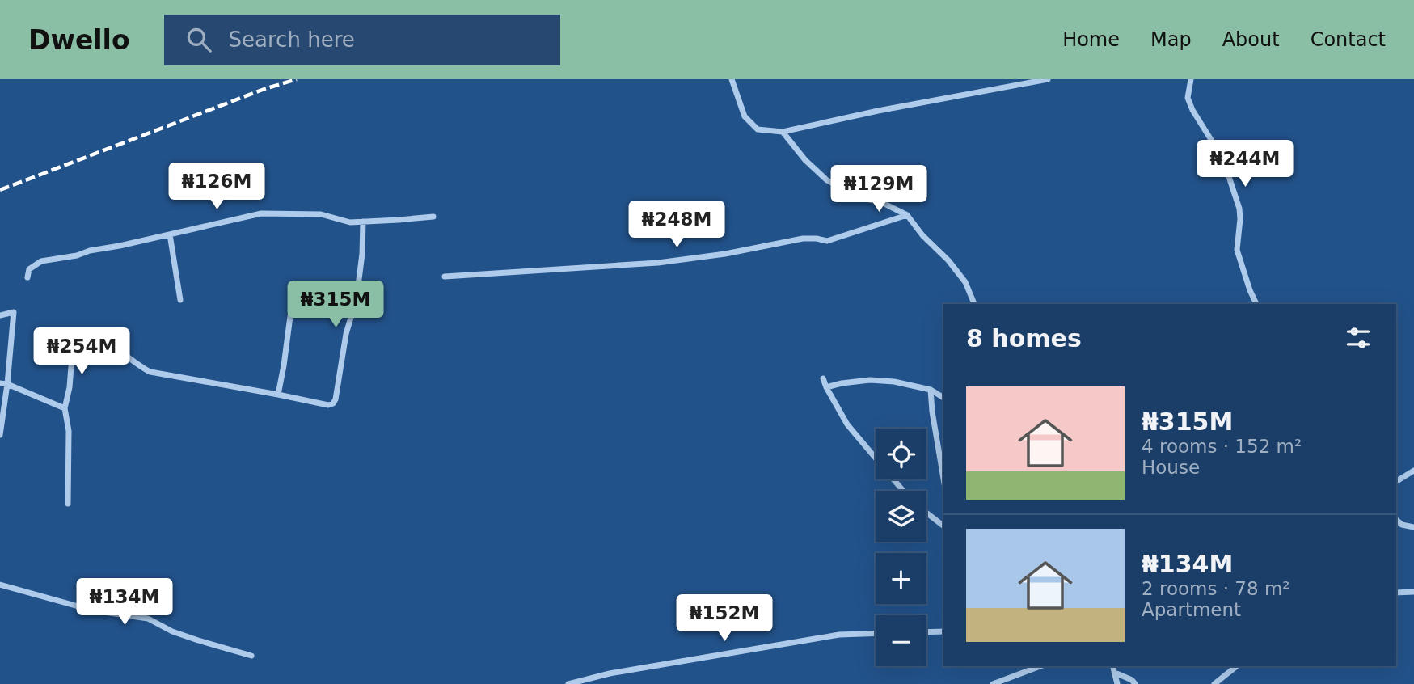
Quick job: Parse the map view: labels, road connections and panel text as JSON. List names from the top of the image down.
{
  "page": {
    "header": "Dwello",
    "search": "Search here",
    "nav": [
      "Home",
      "Map",
      "About",
      "Contact"
    ],
    "price": [
      "₦244M",
      "₦126M",
      "₦129M",
      "₦248M",
      "₦315M",
      "₦254M",
      "₦134M",
      "₦152M"
    ],
    "heading": "8 homes",
    "list": [
      {
        "name": "₦315M",
        "note": "4 rooms · 152 m² · House"
      },
      {
        "name": "₦134M",
        "note": "2 rooms · 78 m² · Apartment"
      }
    ],
    "map_buttons": ["+", "−"]
  }
}
